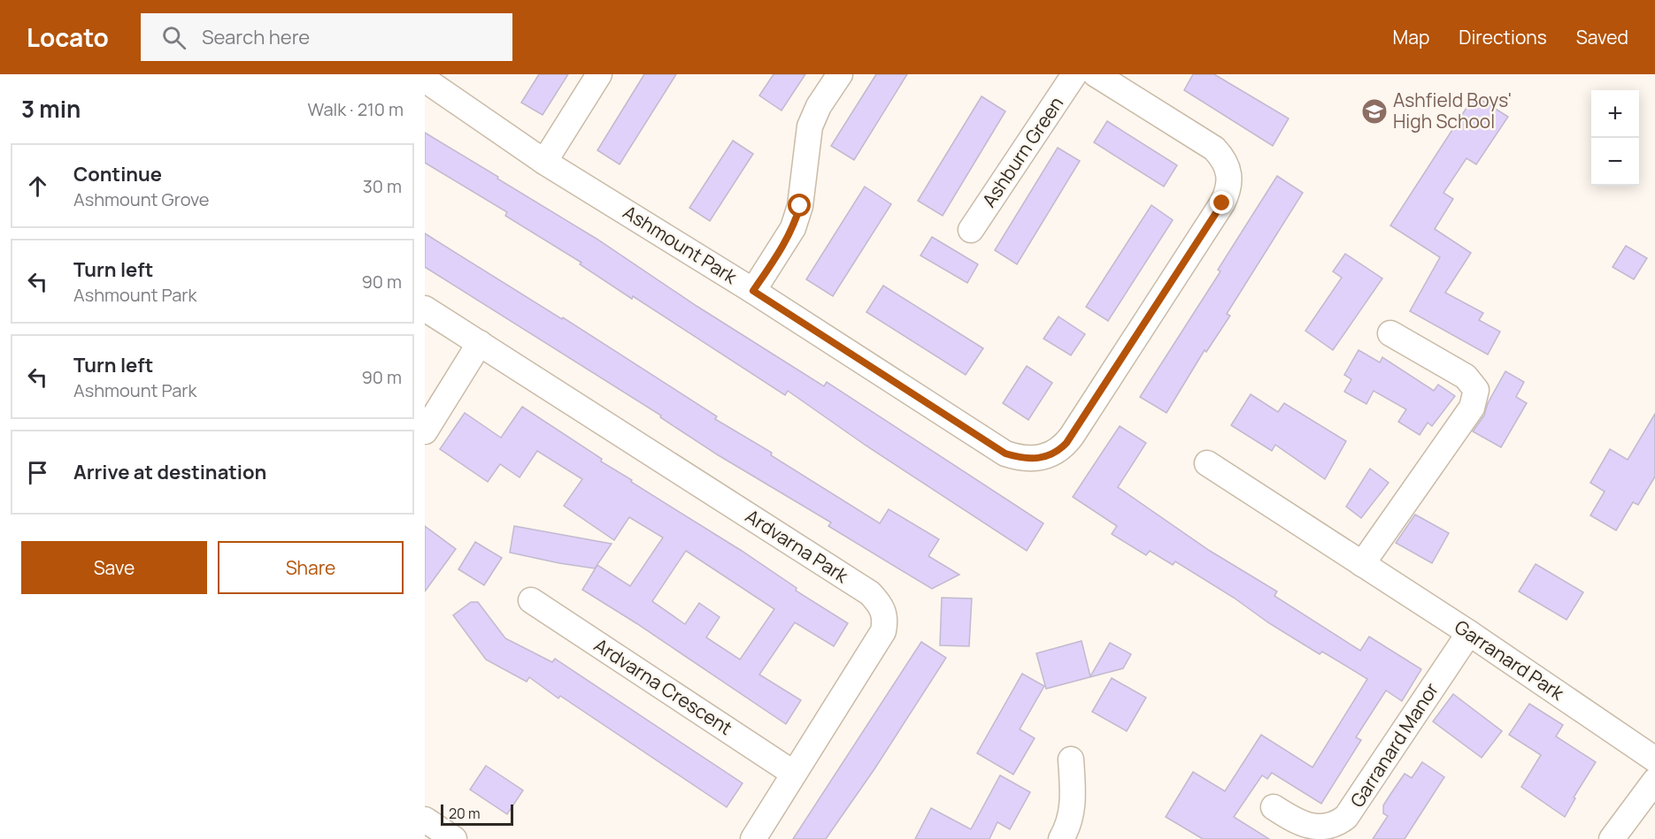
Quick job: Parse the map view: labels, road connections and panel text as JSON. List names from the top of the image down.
{
  "streets": {
    "street": [
      "Ashburn Green",
      "Ashmount Park",
      "Ardvarna Park",
      "Garranard Park",
      "Ardvarna Crescent",
      "Garranard Manor"
    ]
  },
  "crossings": [
    ["Ardvarna Park", "Ardvarna Crescent"],
    ["Garranard Park", "Garranard Manor"]
  ],
  "places": {
    "school or university": ["Ashfield Boys' High School"]
  },
  "scale_bar": "20 m",
  "page": {
    "header": "Locato",
    "search": "Search here",
    "nav": ["Map", "Directions", "Saved"],
    "heading": ["3 min", "Walk · 210 m"],
    "map_buttons": ["+", "−"],
    "list": [
      ["Continue", "Ashmount Grove", "30 m"],
      ["Turn left", "Ashmount Park", "90 m"],
      ["Turn left", "Ashmount Park", "90 m"],
      "Arrive at destination"
    ],
    "buttons": ["Save", "Share"],
    "scale": "20 m"
  }
}
